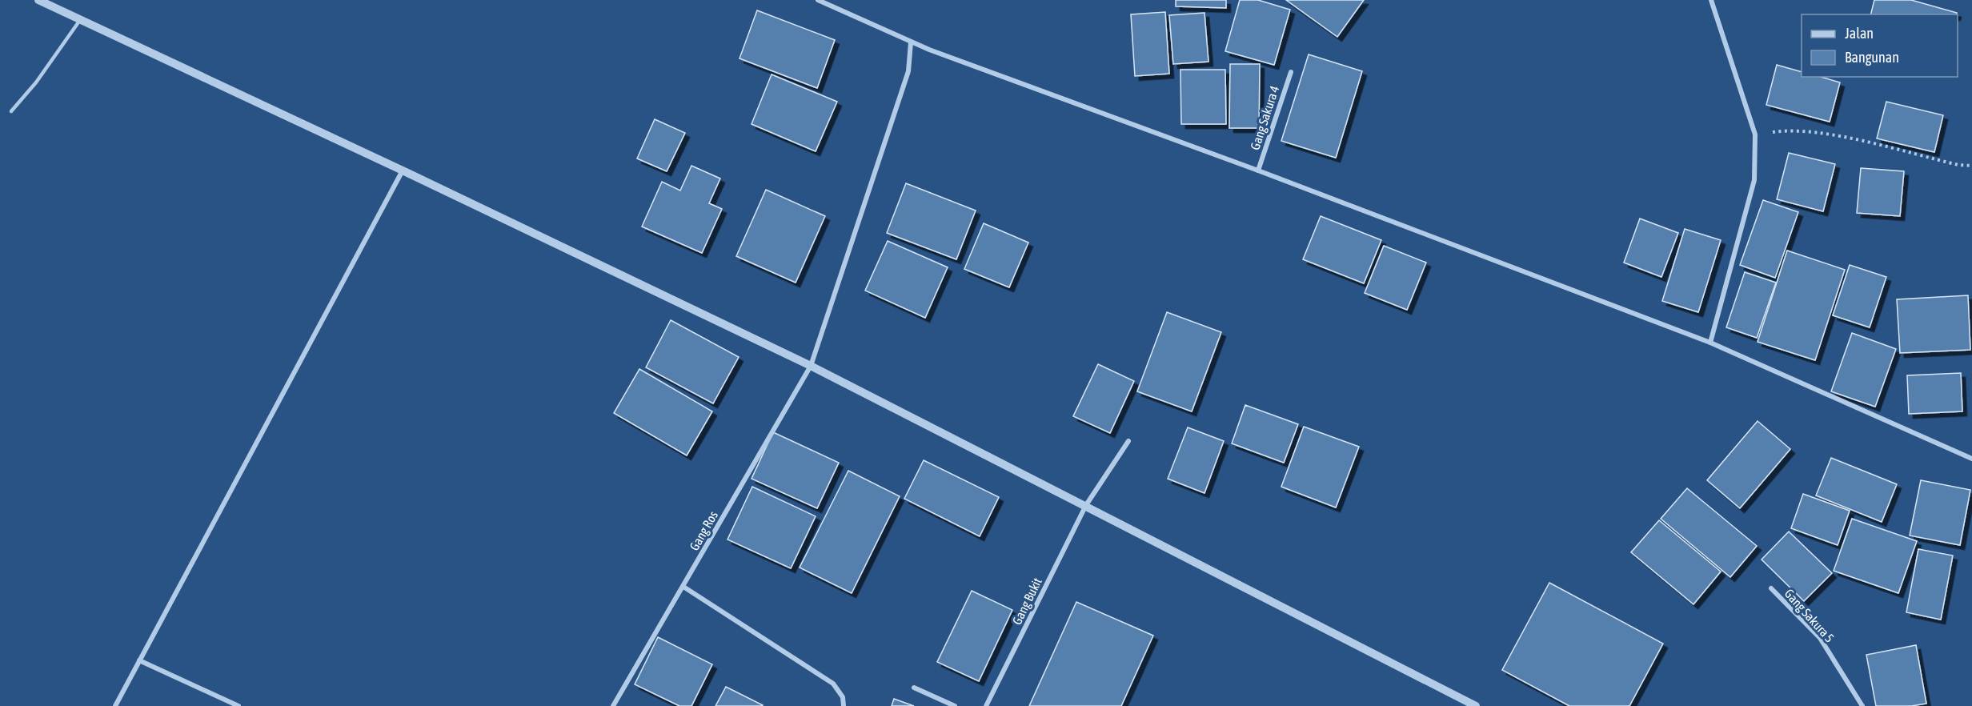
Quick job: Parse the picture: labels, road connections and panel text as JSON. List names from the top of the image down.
{
  "streets": {
    "street": [
      "Gang Sakura 4",
      "Gang Ros",
      "Gang Bukit",
      "Gang Sakura 5"
    ]
  },
  "legend": ["Jalan", "Bangunan"]
}
